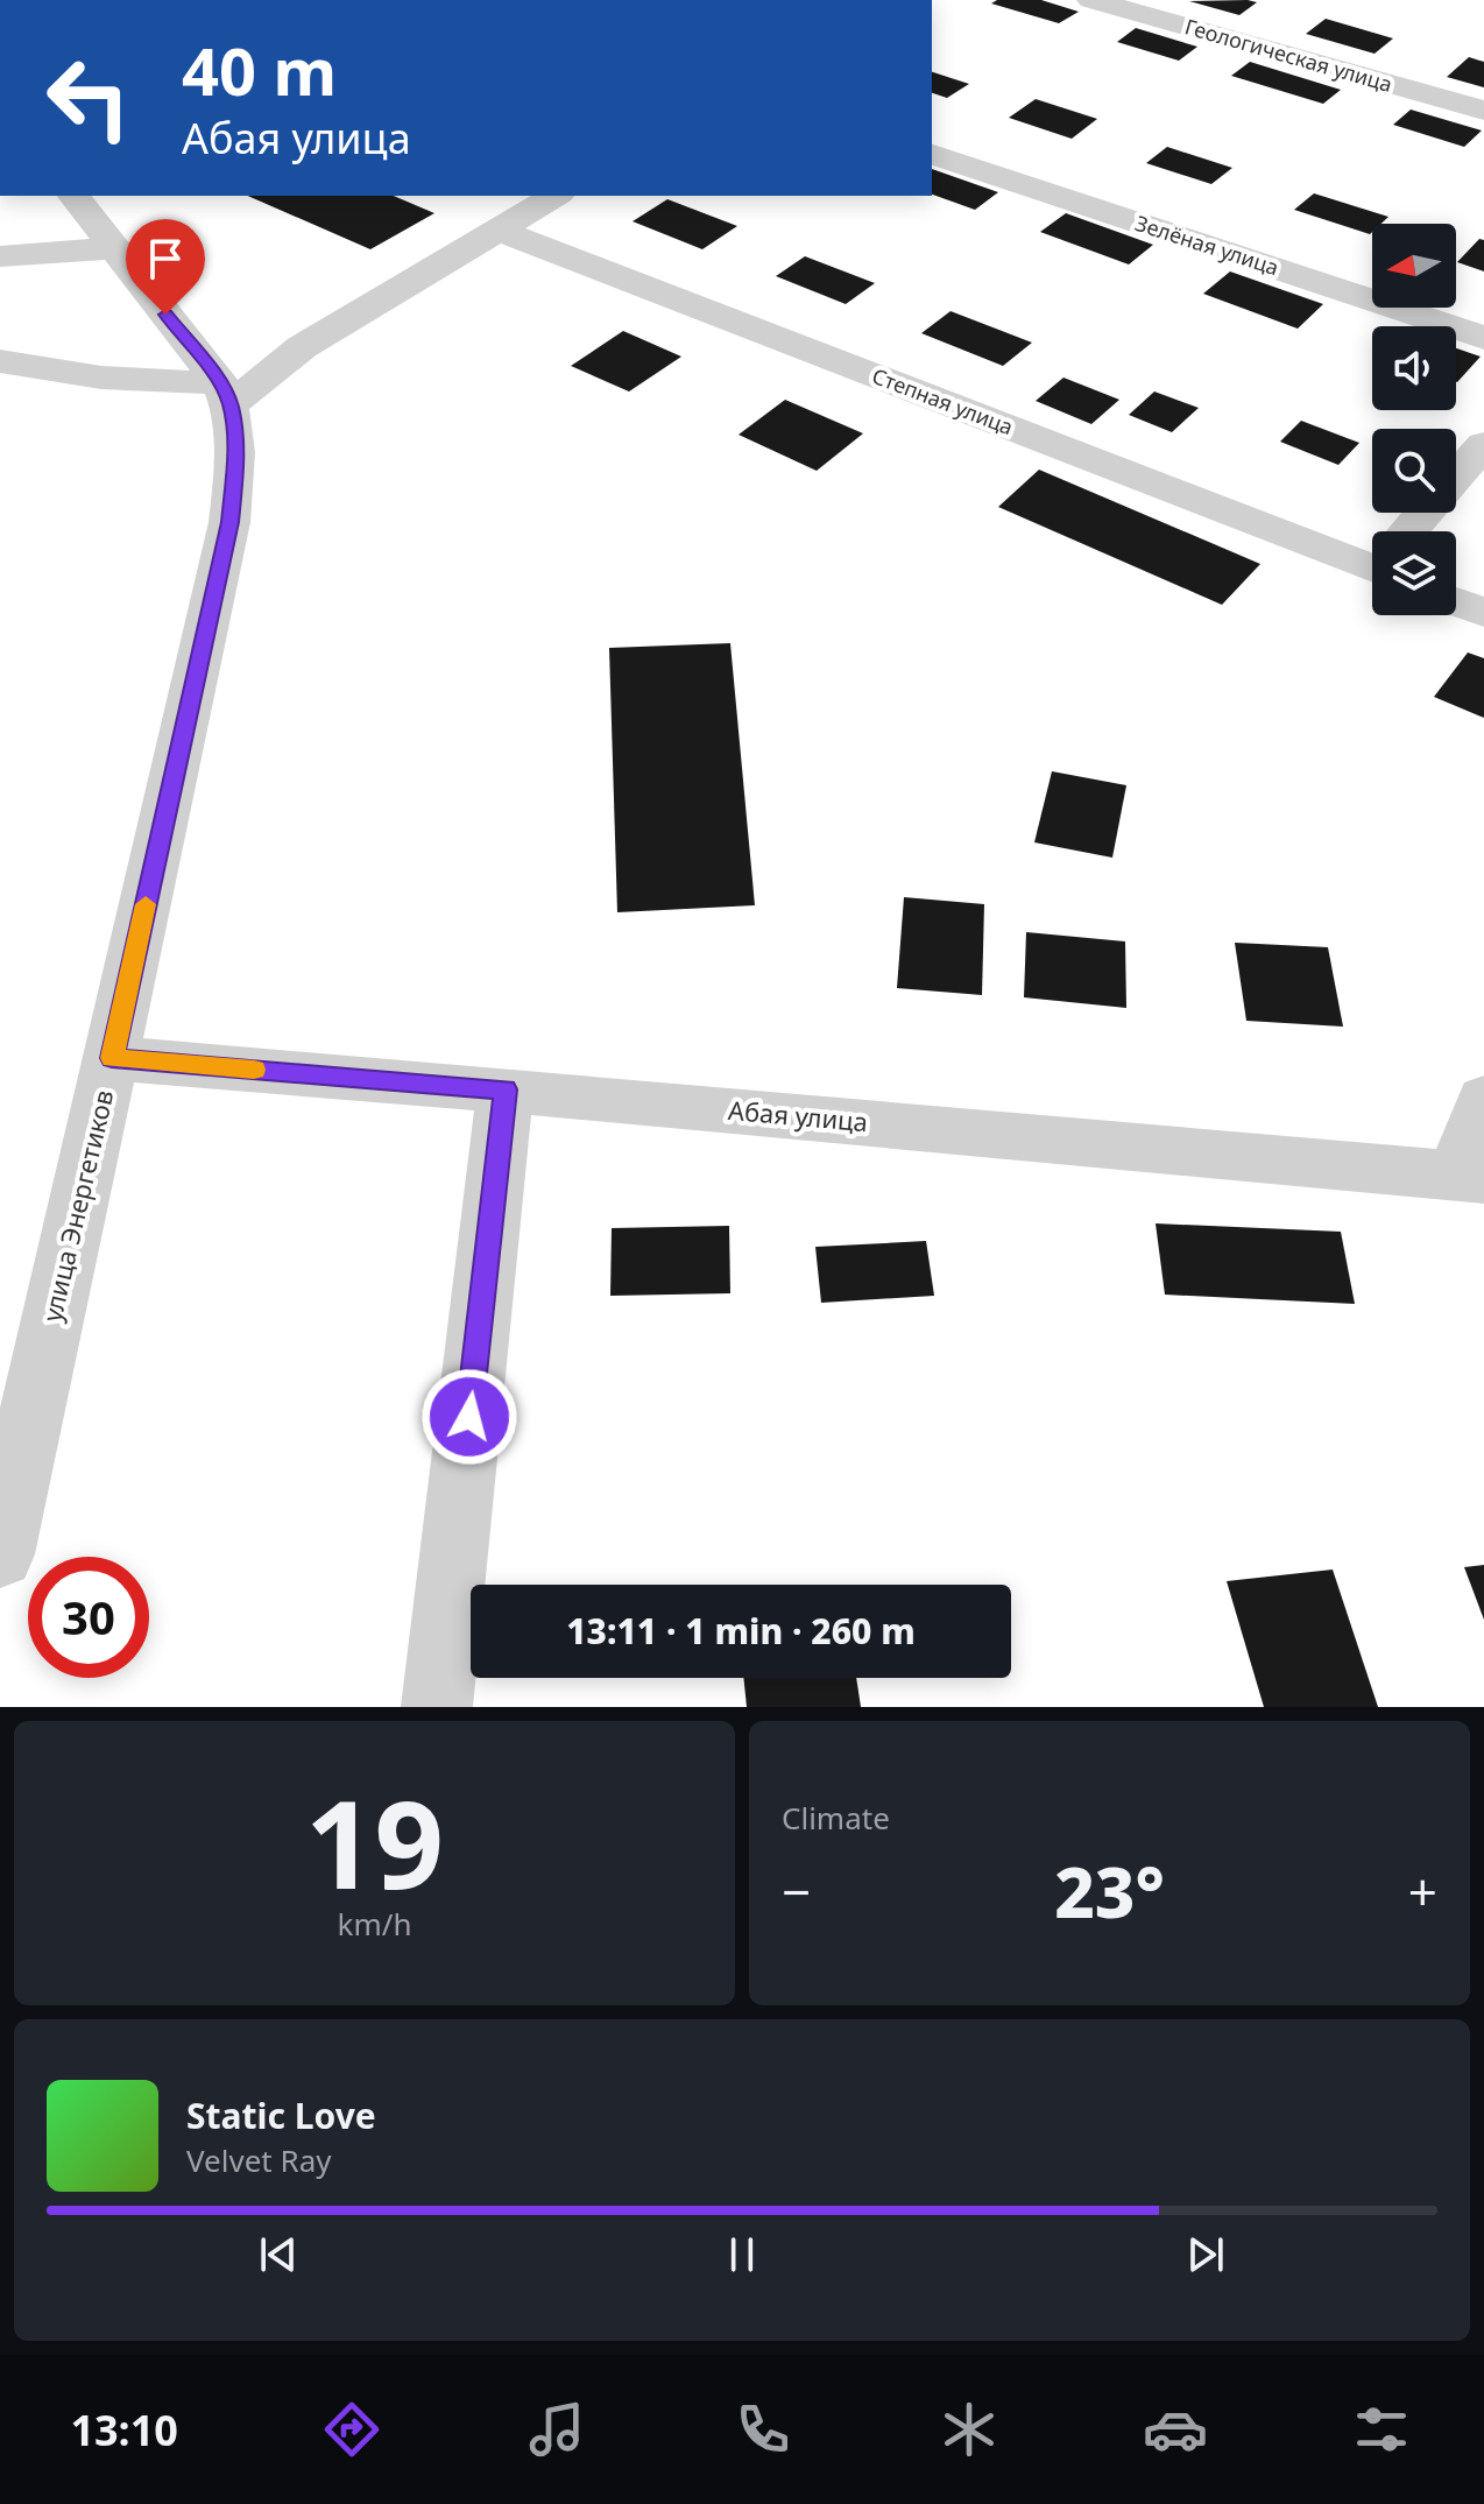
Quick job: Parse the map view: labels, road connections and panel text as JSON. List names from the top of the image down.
{
  "streets": {
    "street": [
      "Геологическая улица",
      "Зелёная улица",
      "Степная улица",
      "Абая улица",
      "улица Энергетиков"
    ]
  },
  "crossings": [
    ["Абая улица", "улица Энергетиков"]
  ],
  "north": "left",
  "page": {
    "turn": ["40 m", "Абая улица"],
    "limit": "30",
    "trip": "13:11 · 1 min · 260 m",
    "tile": [
      ["19", "km/h"],
      "Climate"
    ],
    "heat": ["−", "23°", "+"],
    "song": ["Static Love", "Velvet Ray"],
    "tabs": "13:10"
  }
}
